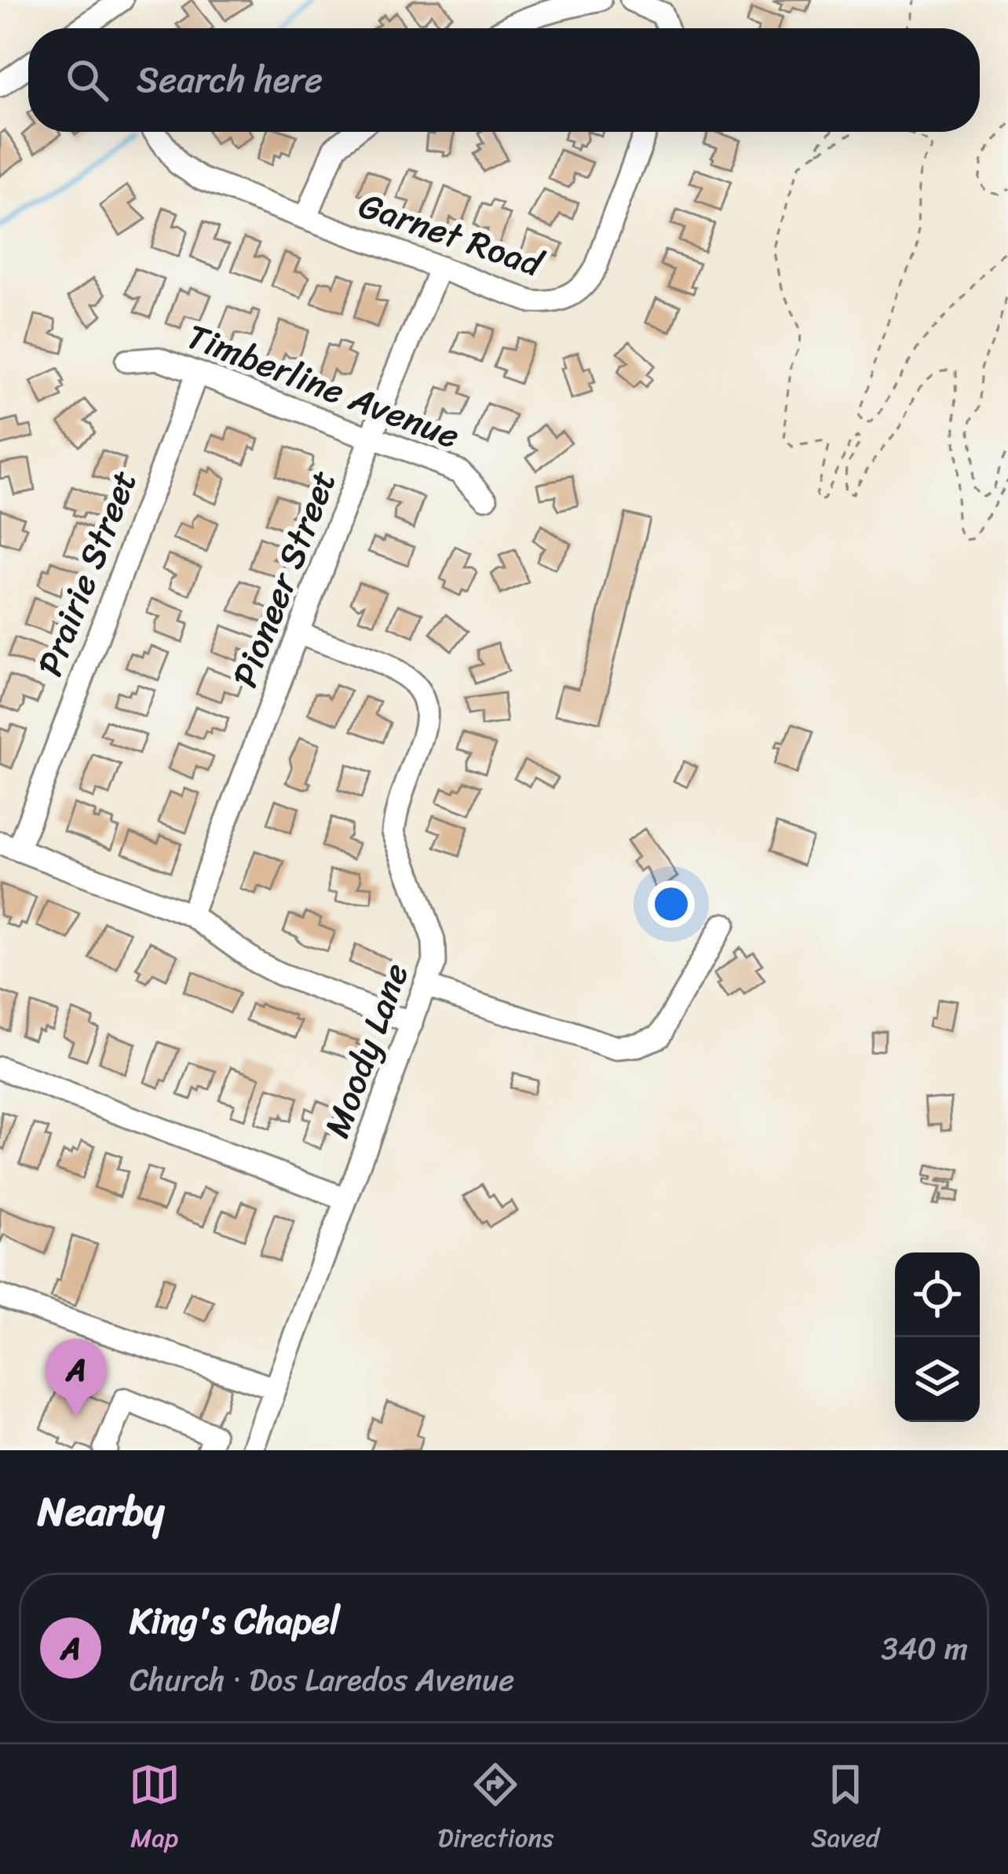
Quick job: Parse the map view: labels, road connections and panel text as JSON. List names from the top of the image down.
{
  "streets": {
    "street": [
      "Garnet Road",
      "Timberline Avenue",
      "Prairie Street",
      "Pioneer Street",
      "Moody Lane"
    ]
  },
  "crossings": [
    ["Garnet Road", "Pioneer Street"],
    ["Timberline Avenue", "Prairie Street"],
    ["Timberline Avenue", "Pioneer Street"],
    ["Pioneer Street", "Moody Lane"]
  ],
  "page": {
    "search": "Search here",
    "pins": "A",
    "heading": "Nearby",
    "list": [
      {
        "mark": "A",
        "name": "King's Chapel",
        "note": "Church · Dos Laredos Avenue",
        "value": "340 m"
      }
    ],
    "nav": ["Map", "Directions", "Saved"]
  }
}
